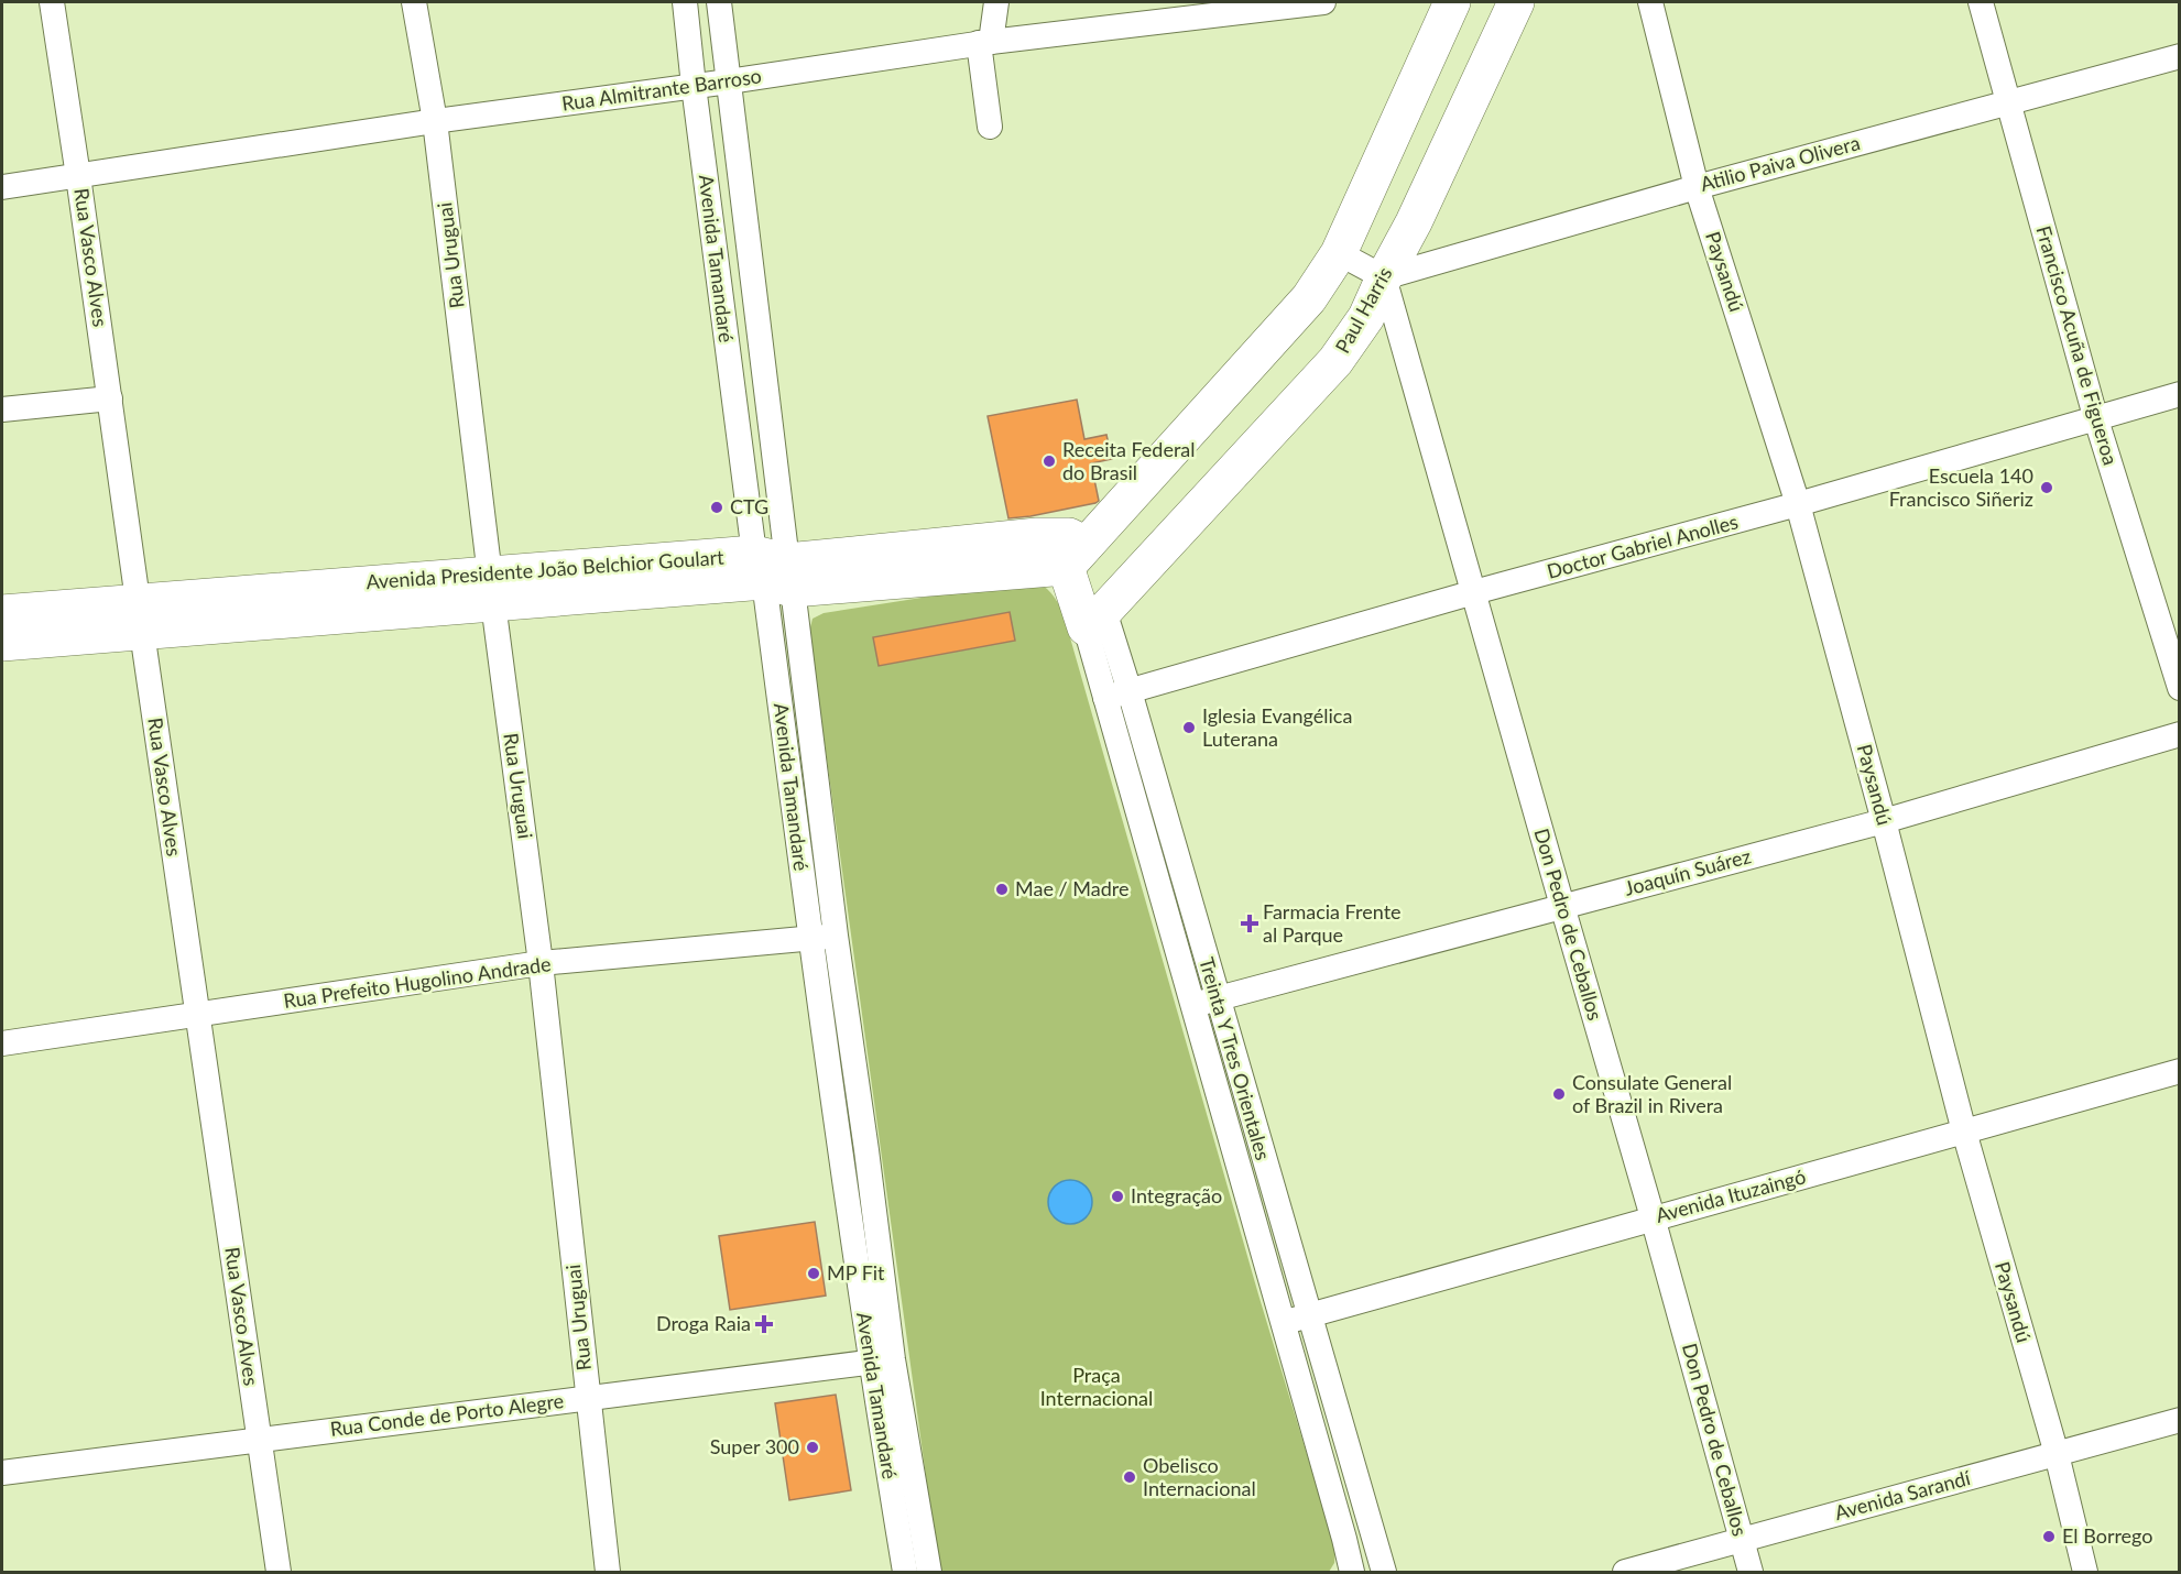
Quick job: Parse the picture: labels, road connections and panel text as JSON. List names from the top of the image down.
{
  "streets": {
    "highway": ["Paul Harris", "Avenida Presidente João Belchior Goulart", "Treinta Y Tres Orientales"],
    "street": [
      "Rua Almitrante Barroso",
      "Atilio Paiva Olivera",
      "Rua Uruguai",
      "Rua Vasco Alves",
      "Avenida Tamandaré",
      "Paysandú",
      "Francisco Acuña de Figueroa",
      "Doctor Gabriel Anolles",
      "Joaquín Suárez",
      "Don Pedro de Ceballos",
      "Rua Prefeito Hugolino Andrade",
      "Avenida Ituzaingó",
      "Rua Conde de Porto Alegre",
      "Avenida Sarandí"
    ]
  },
  "crossings": [
    ["Rua Almitrante Barroso", "Rua Uruguai"],
    ["Rua Almitrante Barroso", "Rua Vasco Alves"],
    ["Rua Almitrante Barroso", "Avenida Tamandaré"],
    ["Atilio Paiva Olivera", "Paysandú"],
    ["Atilio Paiva Olivera", "Paul Harris"],
    ["Atilio Paiva Olivera", "Francisco Acuña de Figueroa"],
    ["Atilio Paiva Olivera", "Don Pedro de Ceballos"],
    ["Rua Uruguai", "Avenida Presidente João Belchior Goulart"],
    ["Rua Uruguai", "Rua Prefeito Hugolino Andrade"],
    ["Rua Uruguai", "Rua Conde de Porto Alegre"],
    ["Rua Vasco Alves", "Avenida Presidente João Belchior Goulart"],
    ["Rua Vasco Alves", "Rua Prefeito Hugolino Andrade"],
    ["Rua Vasco Alves", "Rua Conde de Porto Alegre"],
    ["Avenida Tamandaré", "Avenida Presidente João Belchior Goulart"],
    ["Avenida Tamandaré", "Rua Prefeito Hugolino Andrade"],
    ["Avenida Tamandaré", "Rua Conde de Porto Alegre"],
    ["Paysandú", "Doctor Gabriel Anolles"],
    ["Paysandú", "Joaquín Suárez"],
    ["Paysandú", "Avenida Ituzaingó"],
    ["Paysandú", "Avenida Sarandí"],
    ["Paul Harris", "Don Pedro de Ceballos"],
    ["Paul Harris", "Treinta Y Tres Orientales"],
    ["Francisco Acuña de Figueroa", "Doctor Gabriel Anolles"],
    ["Doctor Gabriel Anolles", "Don Pedro de Ceballos"],
    ["Doctor Gabriel Anolles", "Treinta Y Tres Orientales"],
    ["Avenida Presidente João Belchior Goulart", "Treinta Y Tres Orientales"],
    ["Joaquín Suárez", "Don Pedro de Ceballos"],
    ["Joaquín Suárez", "Treinta Y Tres Orientales"],
    ["Don Pedro de Ceballos", "Avenida Ituzaingó"],
    ["Don Pedro de Ceballos", "Avenida Sarandí"],
    ["Treinta Y Tres Orientales", "Avenida Ituzaingó"]
  ],
  "parks": ["Praça Internacional"],
  "places": {
    "other": [
      "Receita Federal do Brasil",
      "Escuela 140 Francisco Siñeriz",
      "CTG",
      "Iglesia Evangélica Luterana",
      "Mae / Madre",
      "Consulate General of Brazil in Rivera",
      "Integração",
      "MP Fit",
      "Super 300",
      "Obelisco Internacional",
      "El Borrego"
    ],
    "health": ["Farmacia Frente al Parque", "Droga Raia"]
  }
}
